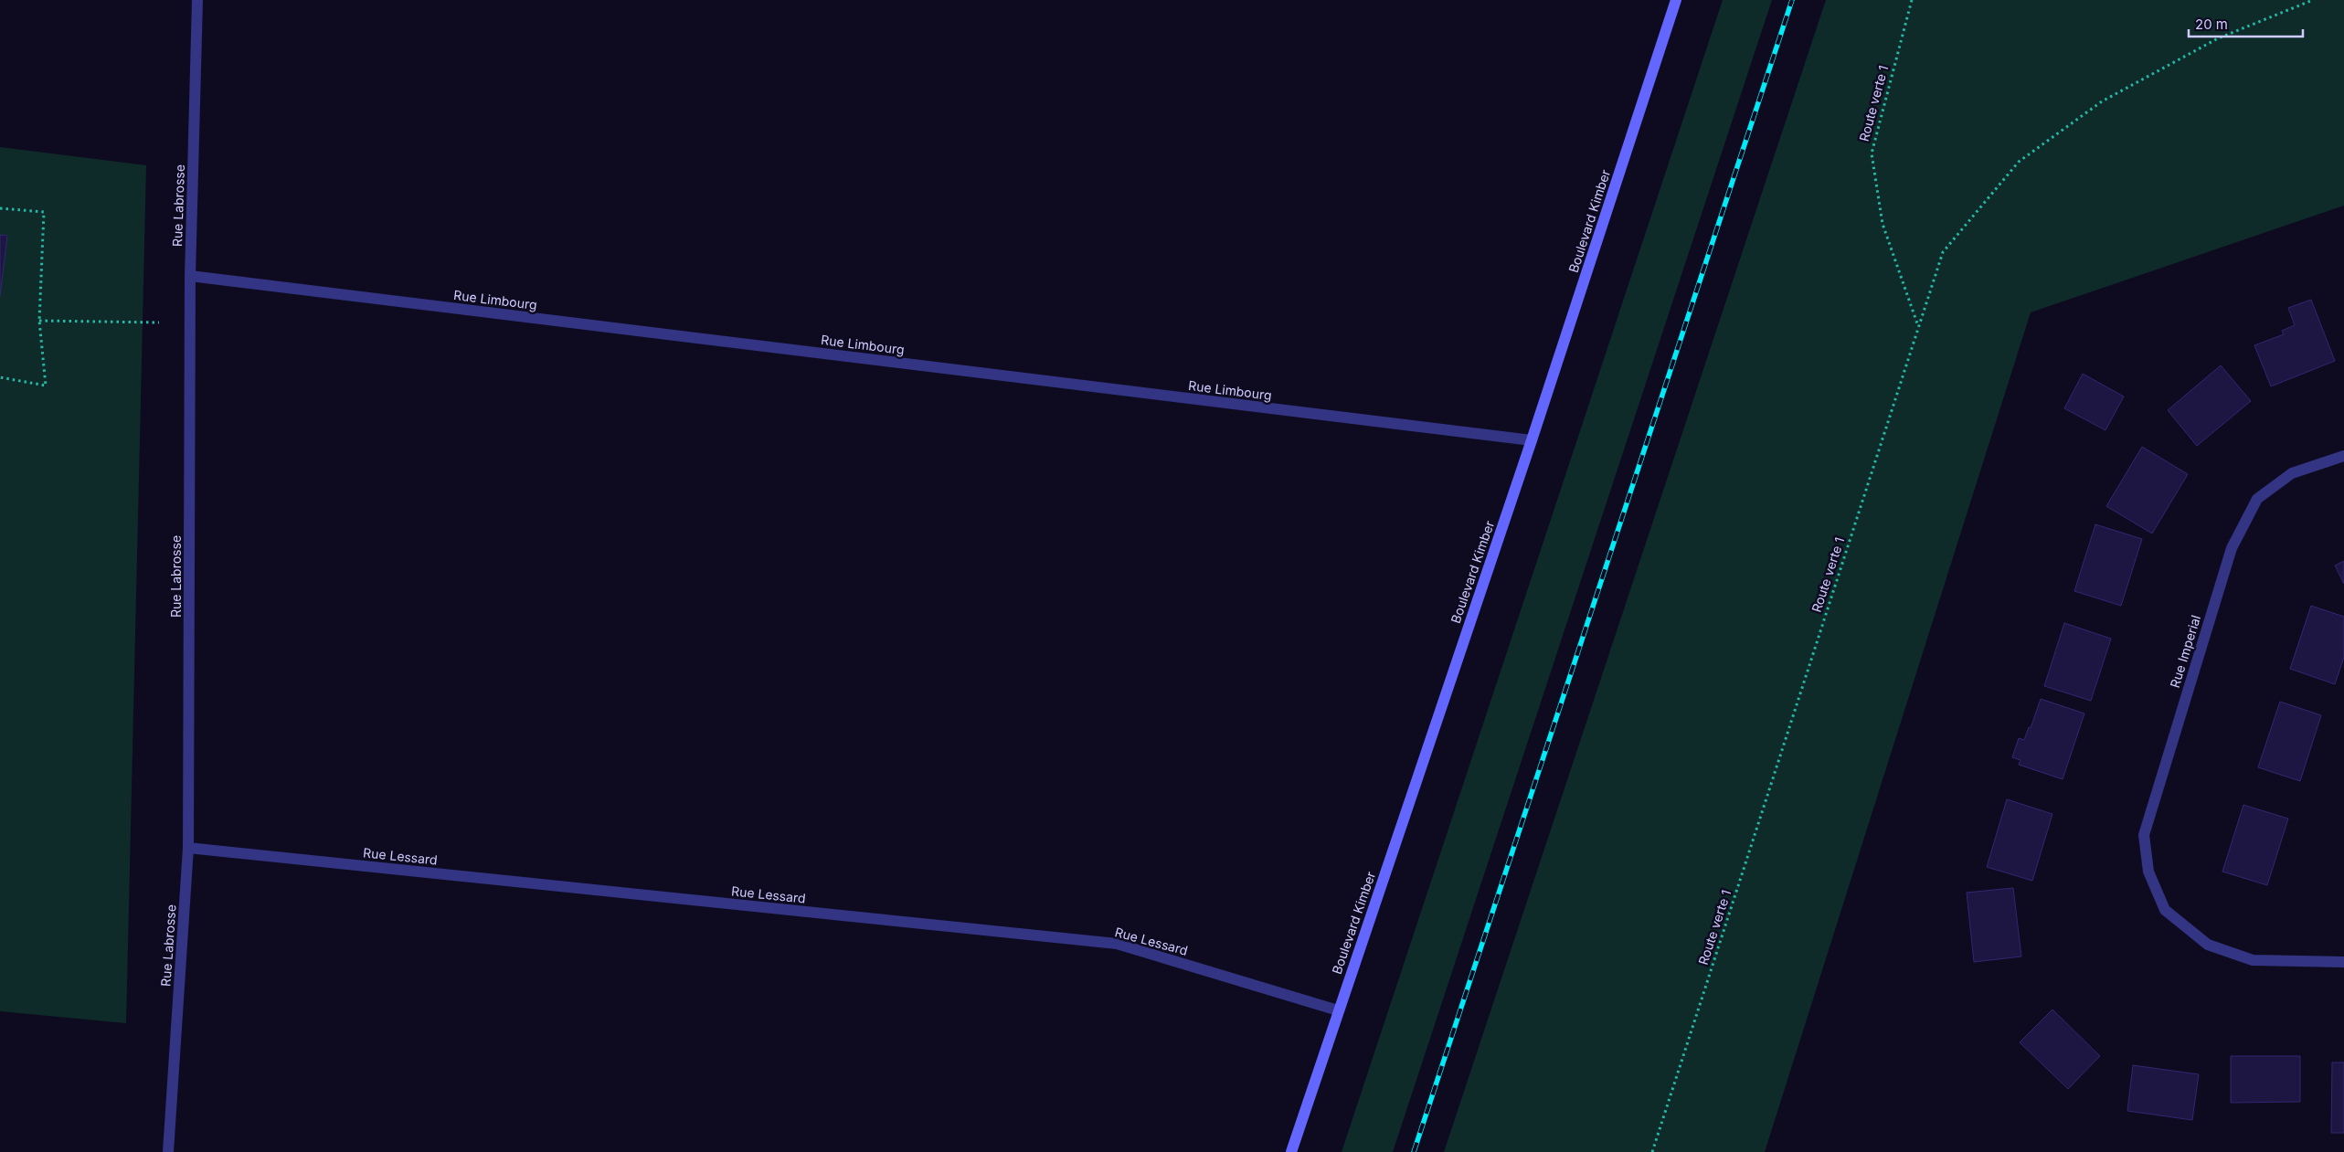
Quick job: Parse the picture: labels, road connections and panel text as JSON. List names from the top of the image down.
{
  "streets": {
    "street": [
      "Rue Labrosse",
      "Boulevard Kimber",
      "Rue Limbourg",
      "Rue Imperial",
      "Rue Lessard"
    ],
    "path": ["Route verte 1"]
  },
  "crossings": [
    ["Rue Labrosse", "Rue Limbourg"],
    ["Rue Labrosse", "Rue Lessard"],
    ["Boulevard Kimber", "Rue Limbourg"],
    ["Boulevard Kimber", "Rue Lessard"]
  ],
  "scale_bar": "20 m"
}
